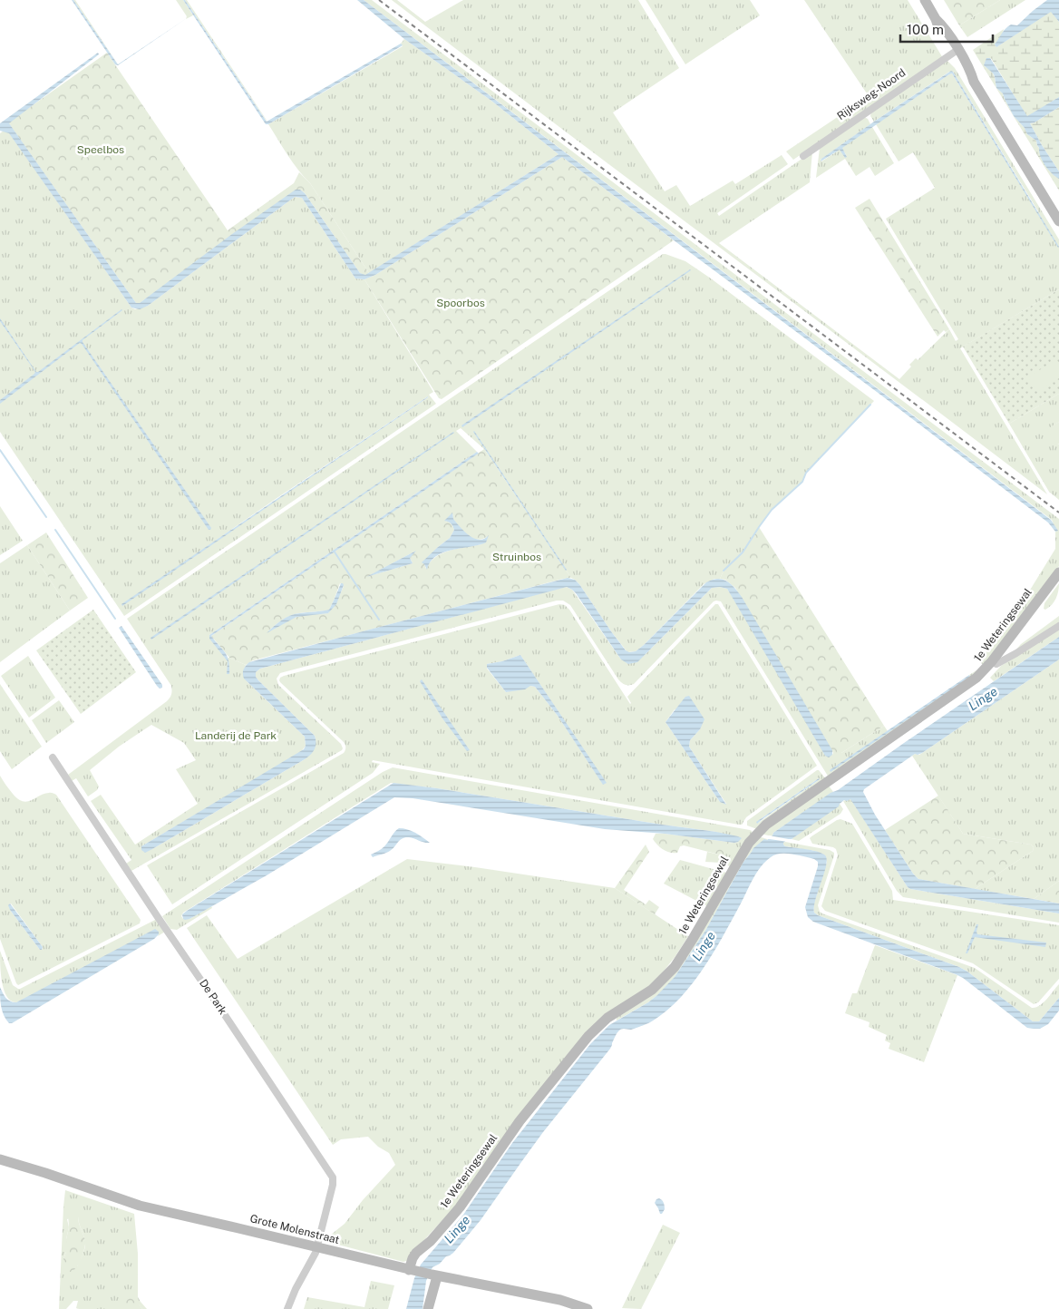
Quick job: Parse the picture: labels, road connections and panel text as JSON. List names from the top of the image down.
{
  "streets": {
    "street": [
      "Rijksweg-Noord",
      "1e Weteringsewal",
      "De Park",
      "Grote Molenstraat"
    ]
  },
  "crossings": [
    ["1e Weteringsewal", "Grote Molenstraat"],
    ["De Park", "Grote Molenstraat"]
  ],
  "water": ["Linge"],
  "parks": [
    "Speelbos",
    "Spoorbos",
    "Struinbos",
    "Landerij de Park"
  ],
  "scale_bar": "100 m"
}
